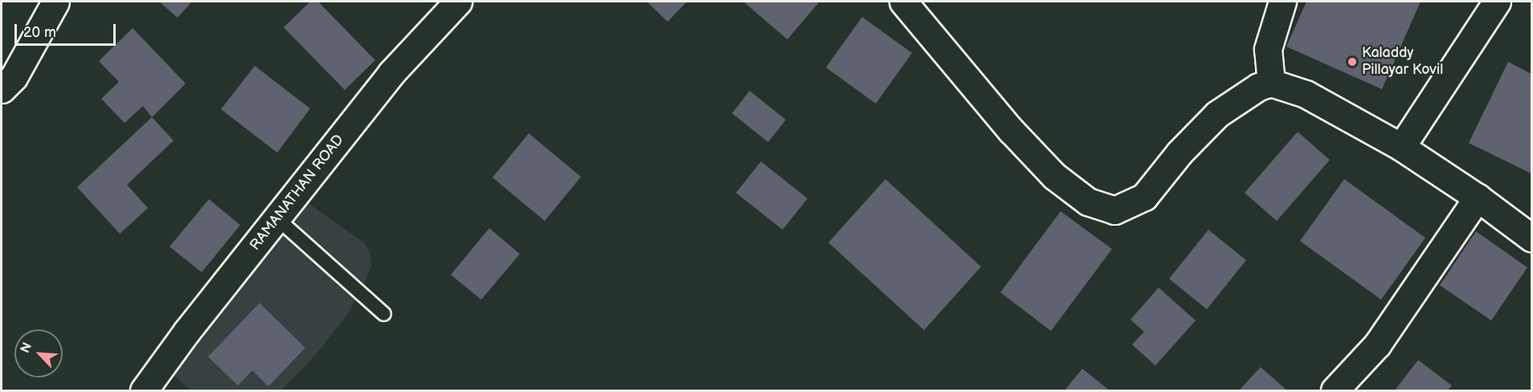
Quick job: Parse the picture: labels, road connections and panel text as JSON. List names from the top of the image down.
{
  "streets": {
    "street": ["RAMANATHAN ROAD"]
  },
  "places": ["Kaladdy Pillayar Kovil"],
  "scale_bar": "20 m",
  "north": "top left"
}
